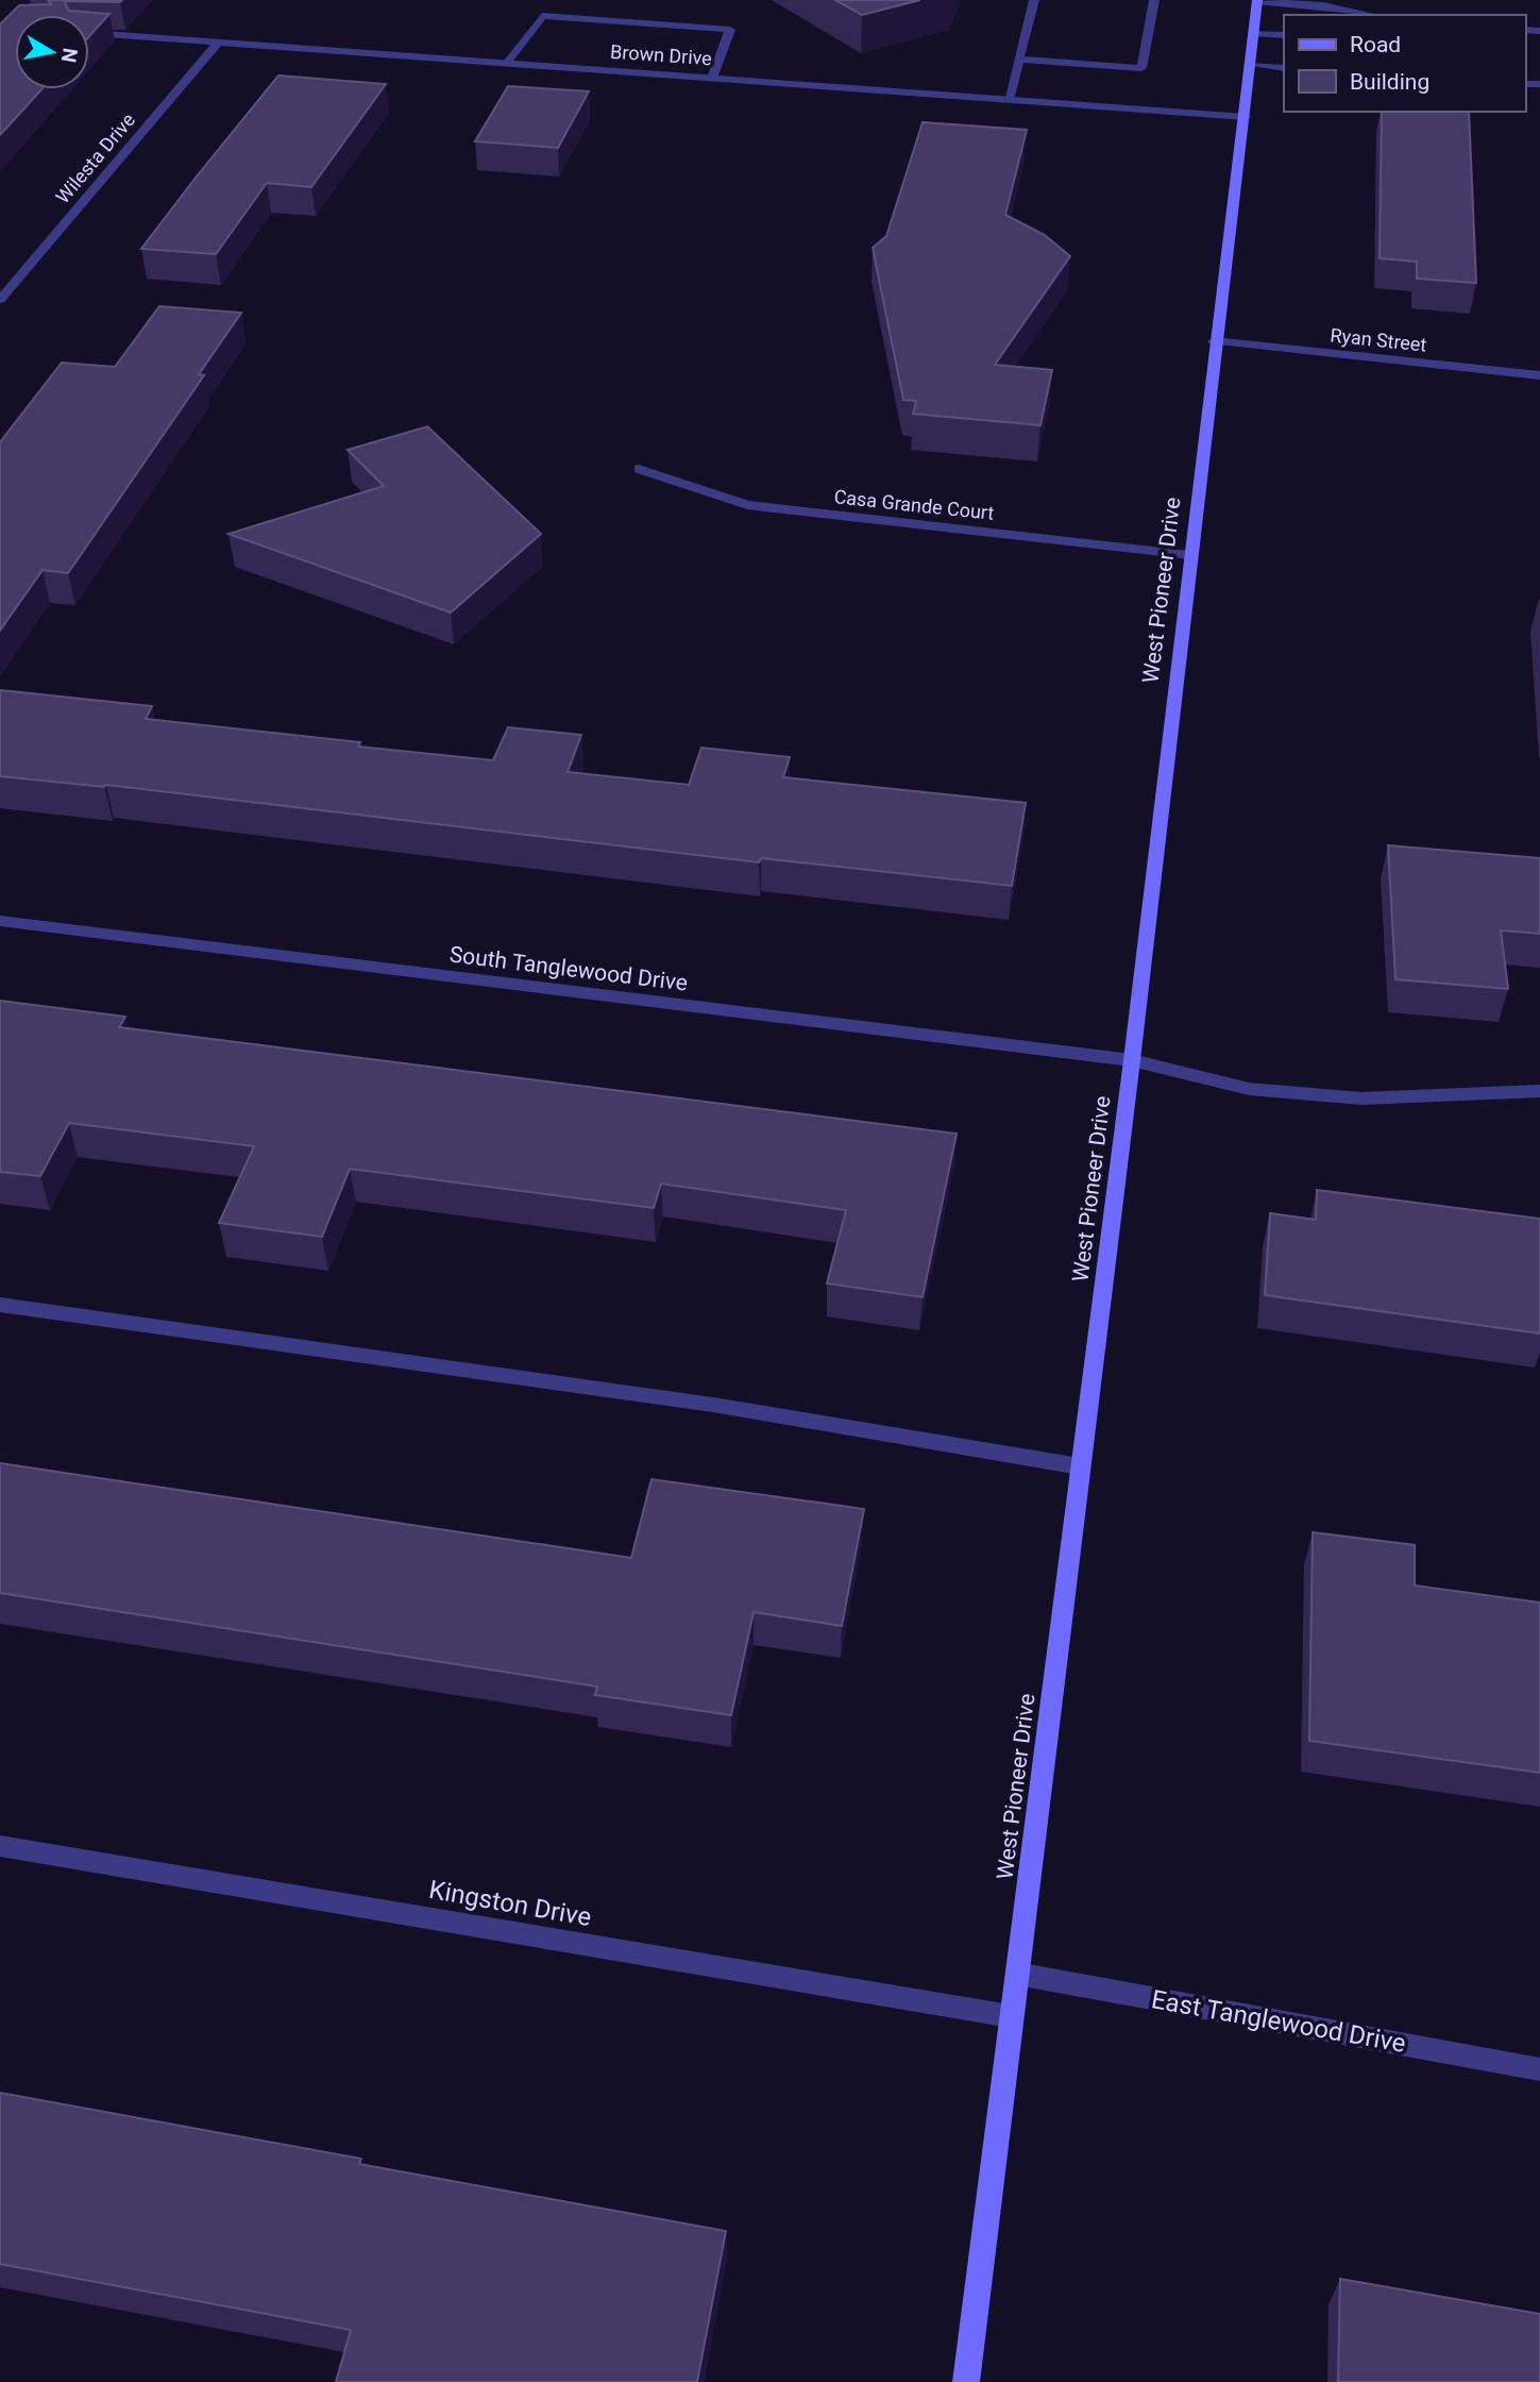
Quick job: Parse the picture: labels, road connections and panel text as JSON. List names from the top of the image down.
{
  "streets": {
    "main road": ["West Pioneer Drive"],
    "street": [
      "Brown Drive",
      "Wilesta Drive",
      "Ryan Street",
      "Casa Grande Court",
      "South Tanglewood Drive",
      "Kingston Drive",
      "East Tanglewood Drive"
    ]
  },
  "crossings": [
    ["Brown Drive", "Wilesta Drive"],
    ["Brown Drive", "West Pioneer Drive"],
    ["Ryan Street", "West Pioneer Drive"],
    ["Casa Grande Court", "West Pioneer Drive"],
    ["West Pioneer Drive", "South Tanglewood Drive"],
    ["West Pioneer Drive", "Kingston Drive"],
    ["West Pioneer Drive", "East Tanglewood Drive"]
  ],
  "legend": ["Road", "Building"],
  "north": "right"
}
